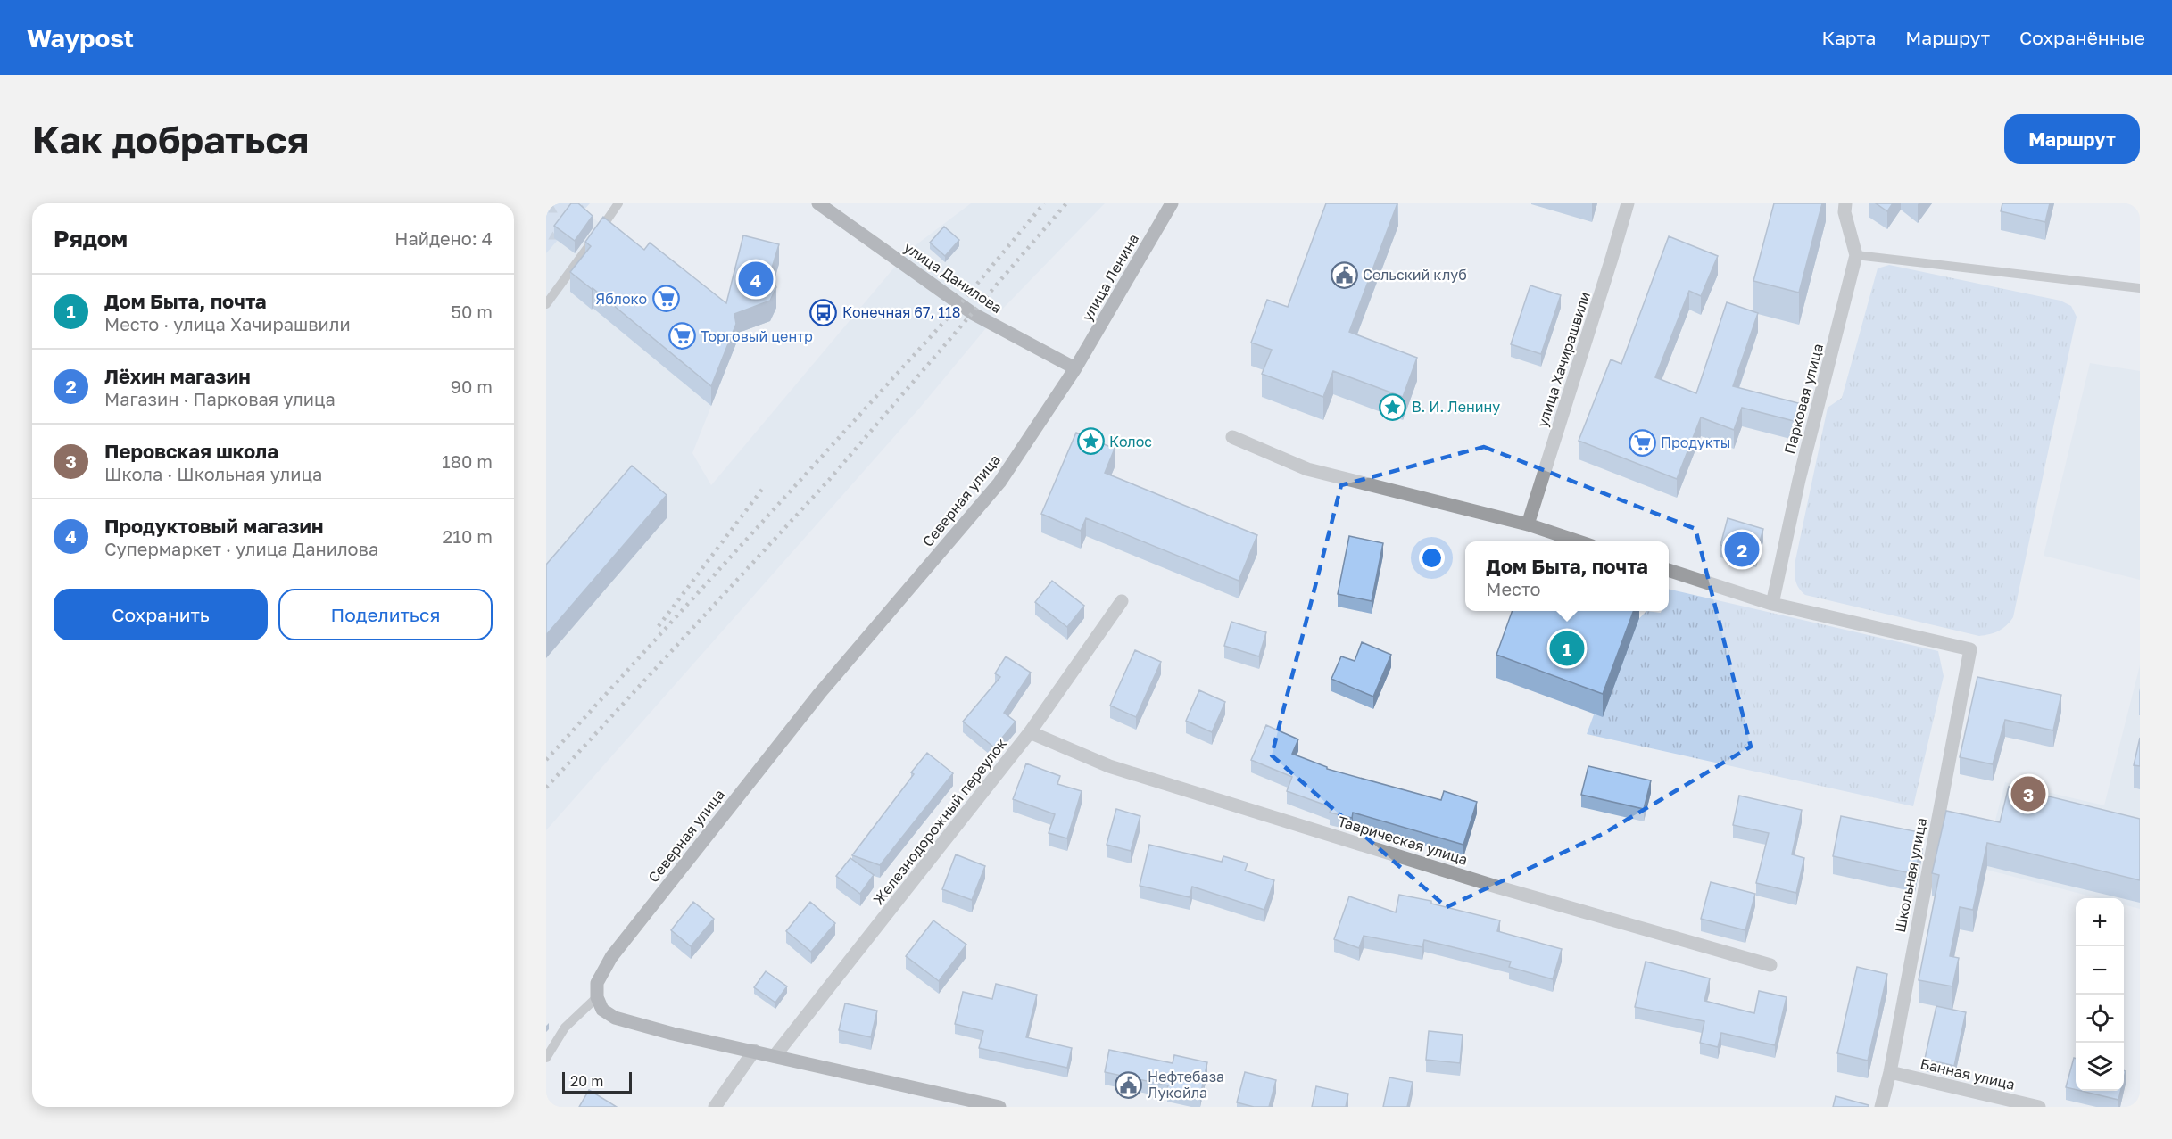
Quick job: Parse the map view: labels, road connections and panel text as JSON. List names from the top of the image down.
{
  "streets": {
    "street": [
      "улица Данилова",
      "улица Ленина",
      "улица Хачирашвили",
      "Парковая улица",
      "Северная улица",
      "Железнодорожный переулок",
      "Таврическая улица",
      "Школьная улица",
      "Банная улица"
    ]
  },
  "crossings": [
    ["улица Данилова", "улица Ленина"],
    ["улица Данилова", "Северная улица"],
    ["улица Ленина", "Северная улица"],
    ["Парковая улица", "Школьная улица"],
    ["Железнодорожный переулок", "Таврическая улица"],
    ["Школьная улица", "Банная улица"]
  ],
  "places": {
    "public building": ["Сельский клуб", "Нефтебаза Лукойла"],
    "supermarket": ["Яблоко", "Торговый центр", "Продукты"],
    "bus stop": ["Конечная 67, 118"],
    "place": ["В. И. Ленину", "Колос"]
  },
  "scale_bar": "20 m",
  "page": {
    "header": "Waypost",
    "nav": ["Карта", "Маршрут", "Сохранённые"],
    "buttons": [
      "Маршрут",
      ["Сохранить", "Поделиться"]
    ],
    "title": "Как добраться",
    "heading": ["Рядом", "Найдено: 4"],
    "pins": [
      "4",
      "2",
      "1",
      "3"
    ],
    "list": [
      {
        "mark": "1",
        "name": "Дом Быта, почта",
        "note": "Место · улица Хачирашвили",
        "value": "50 m"
      },
      {
        "mark": "2",
        "name": "Лёхин магазин",
        "note": "Магазин · Парковая улица",
        "value": "90 m"
      },
      {
        "mark": "3",
        "name": "Перовская школа",
        "note": "Школа · Школьная улица",
        "value": "180 m"
      },
      {
        "mark": "4",
        "name": "Продуктовый магазин",
        "note": "Супермаркет · улица Данилова",
        "value": "210 m"
      }
    ],
    "popup": ["Дом Быта, почта", "Место"],
    "map_buttons": ["+", "−"],
    "scale": "20 m"
  }
}
